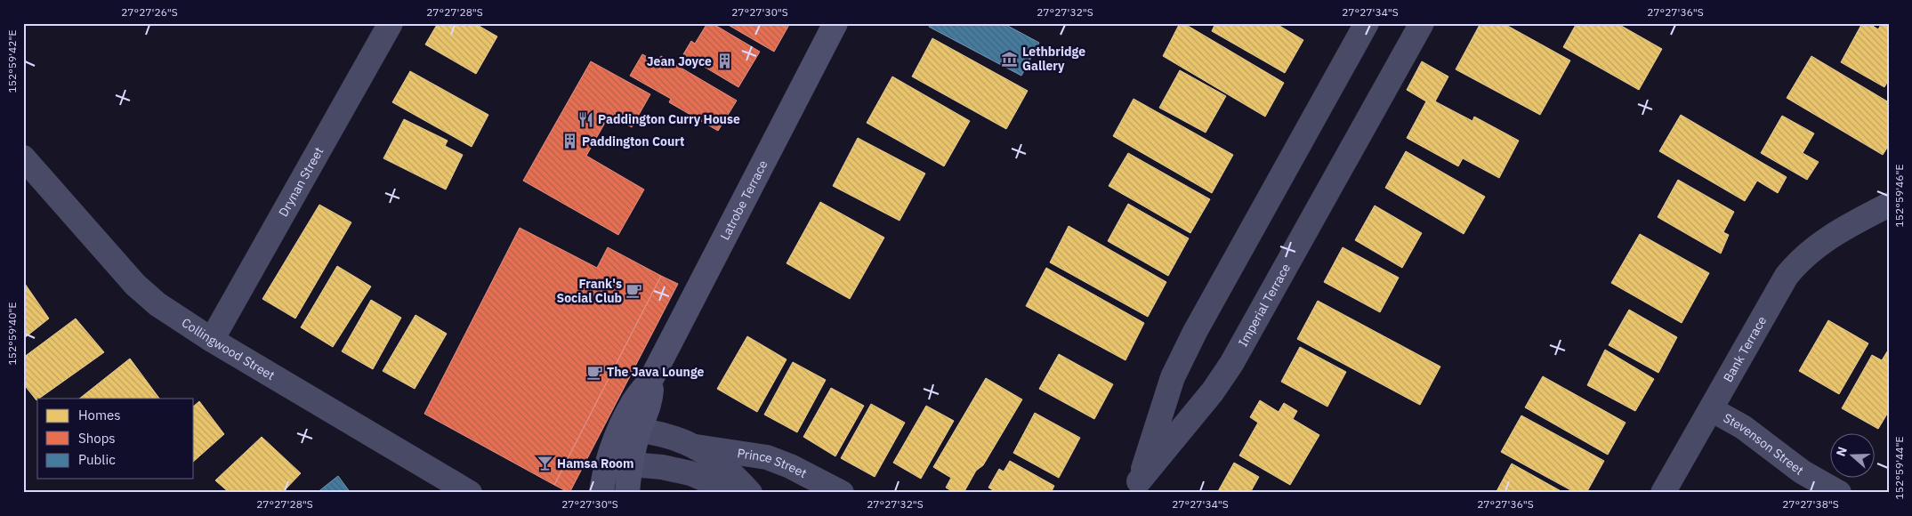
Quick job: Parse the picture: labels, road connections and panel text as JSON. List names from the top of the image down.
{
  "streets": {
    "main road": ["Latrobe Terrace"],
    "street": [
      "Drynan Street",
      "Imperial Terrace",
      "Collingwood Street",
      "Bank Terrace",
      "Stevenson Street",
      "Prince Street"
    ]
  },
  "crossings": [
    ["Drynan Street", "Collingwood Street"],
    ["Latrobe Terrace", "Prince Street"],
    ["Bank Terrace", "Stevenson Street"]
  ],
  "places": {
    "museum": ["Lethbridge Gallery"],
    "building": ["Jean Joyce", "Paddington Court"],
    "restaurant": ["Paddington Curry House"],
    "cafe": ["Frank's Social Club", "The Java Lounge"],
    "bar": ["Hamsa Room"]
  },
  "legend": ["Homes", "Shops", "Public"],
  "north": "left",
  "coordinates": [
    "27°27'26\"S",
    "27°27'28\"S",
    "27°27'30\"S",
    "27°27'32\"S",
    "27°27'34\"S",
    "27°27'36\"S",
    "152°59'42\"E",
    "152°59'46\"E",
    "152°59'40\"E",
    "152°59'44\"E",
    "27°27'38\"S"
  ]
}
